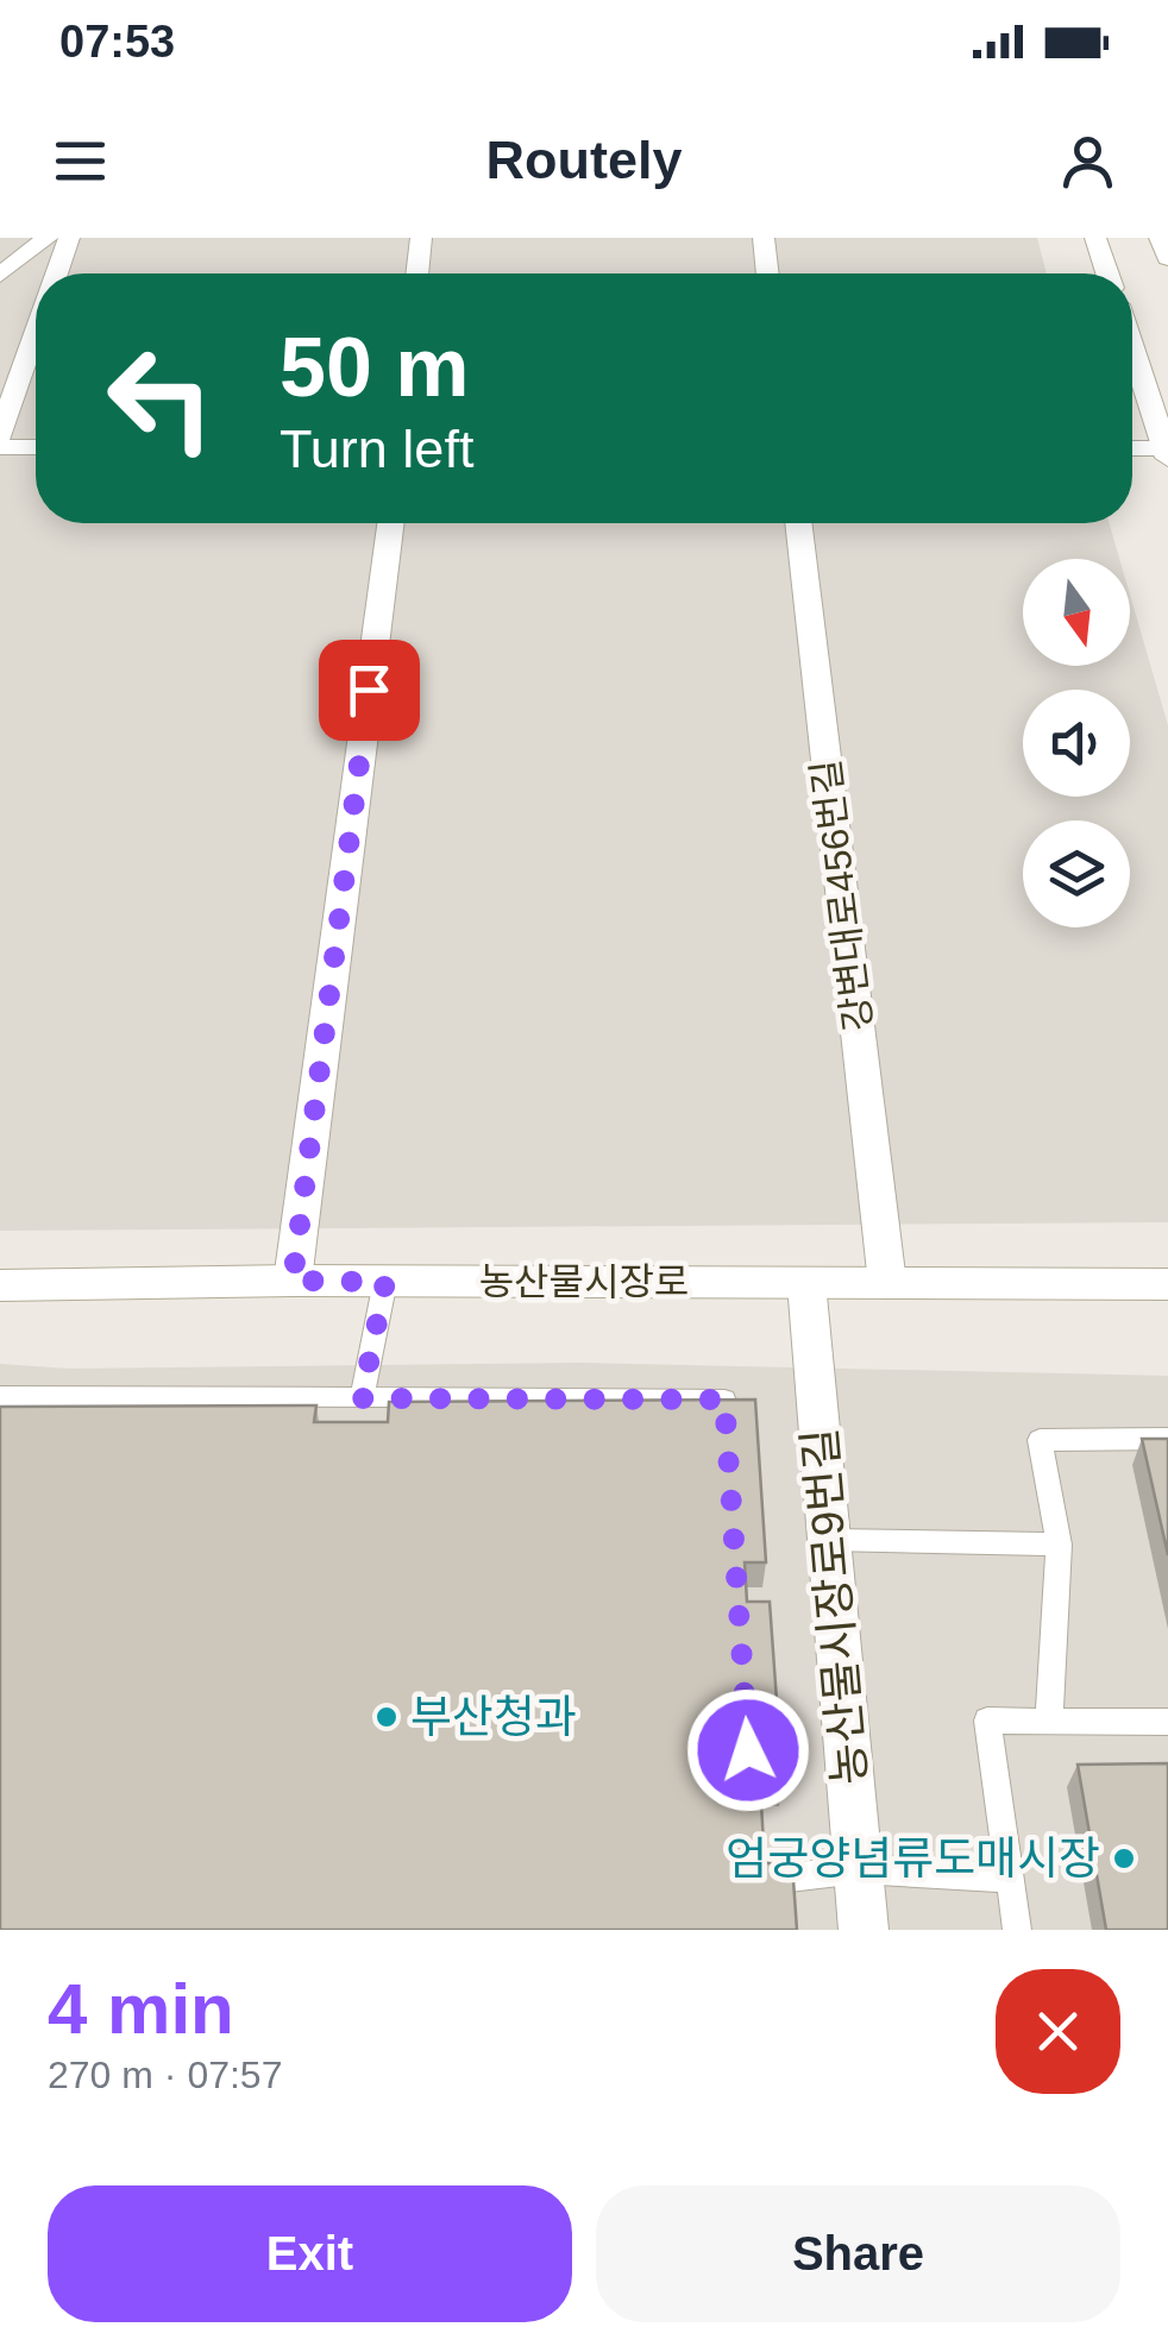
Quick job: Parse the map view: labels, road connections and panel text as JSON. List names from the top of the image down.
{
  "streets": {
    "street": ["강변대로456번길", "농산물시장로", "농산물시장로9번길"]
  },
  "crossings": [
    ["강변대로456번길", "농산물시장로"],
    ["농산물시장로", "농산물시장로9번길"]
  ],
  "places": ["부산청과", "엄궁양념류도매시장"],
  "north": "bottom",
  "page": {
    "status": "07:53",
    "header": "Routely",
    "turn": ["50 m", "Turn left"],
    "heading": ["4 min", "270 m · 07:57"],
    "buttons": ["Exit", "Share"]
  }
}
